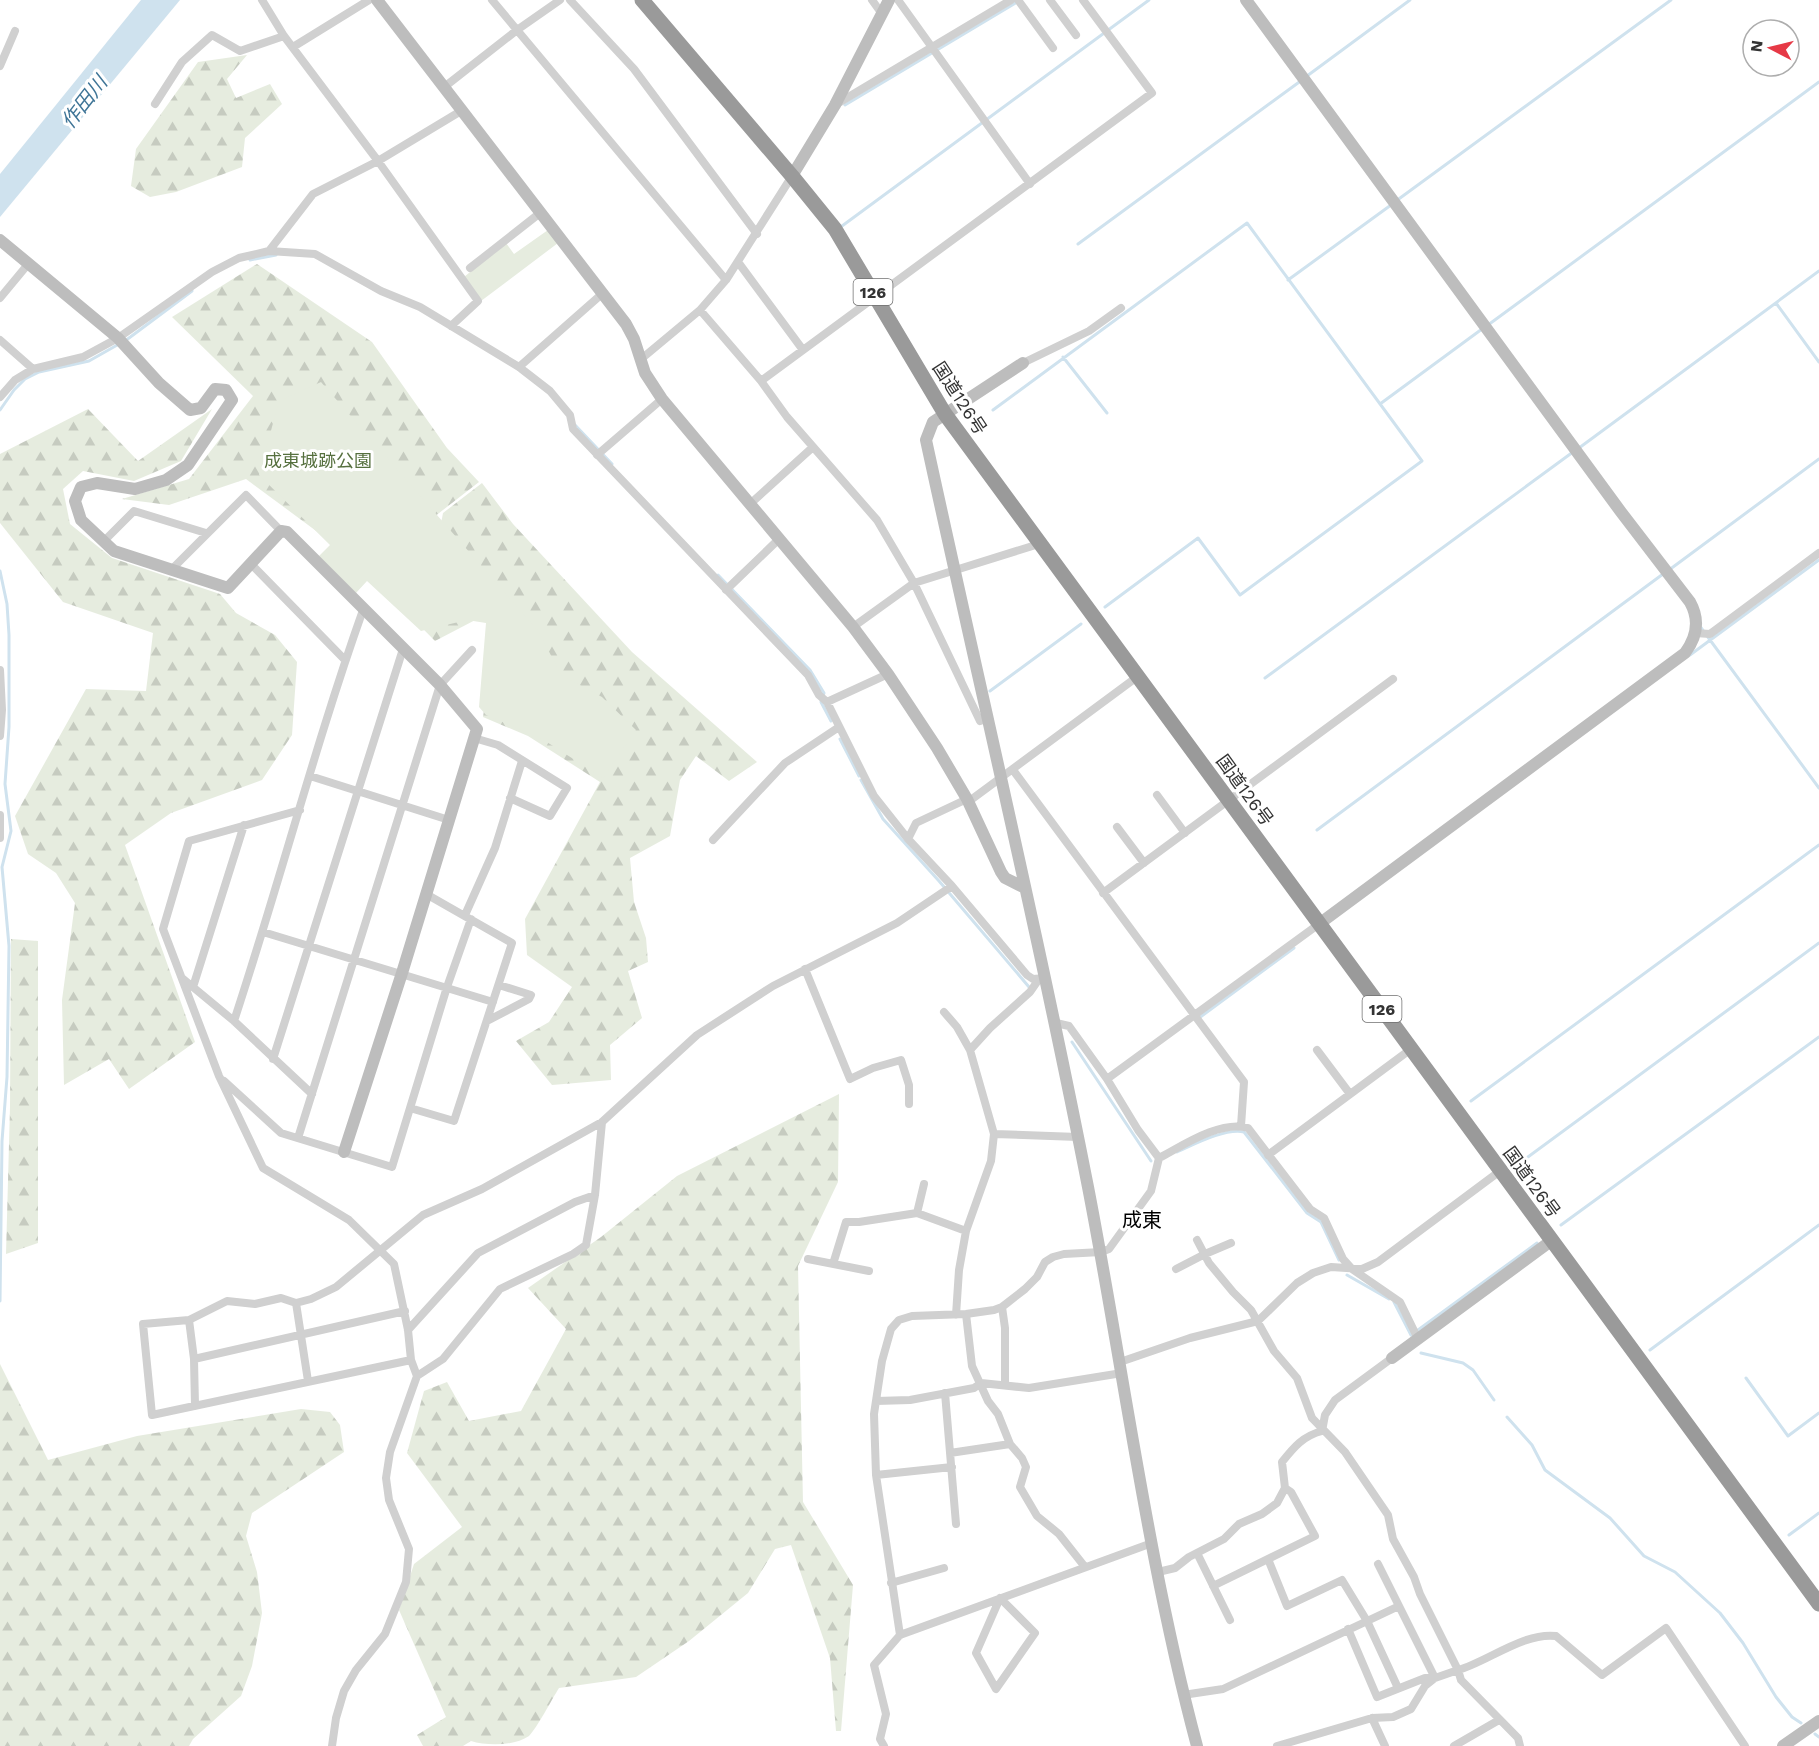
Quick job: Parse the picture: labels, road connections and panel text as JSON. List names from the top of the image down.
{
  "streets": {
    "highway": ["126", "国道126号"]
  },
  "districts": ["成東"],
  "water": ["作田川"],
  "parks": ["成東城跡公園"],
  "north": "left"
}
